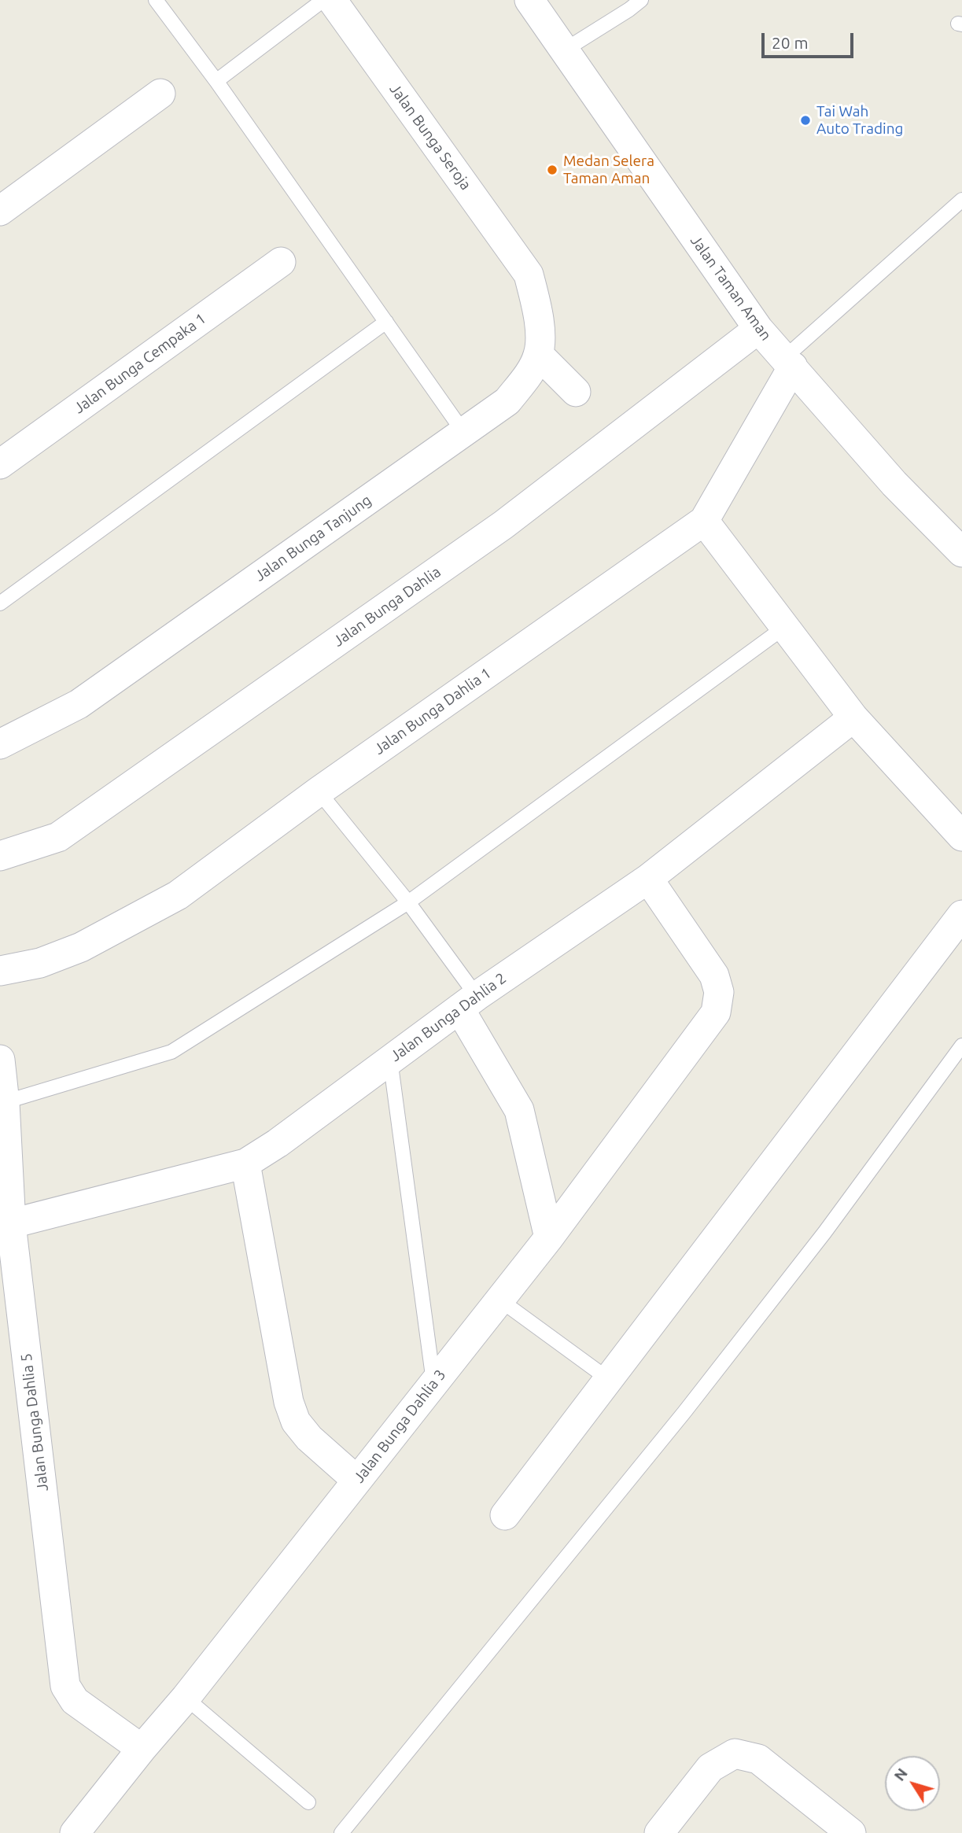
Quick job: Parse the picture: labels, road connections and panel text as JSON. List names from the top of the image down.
{
  "streets": {
    "street": [
      "Jalan Bunga Seroja",
      "Jalan Taman Aman",
      "Jalan Bunga Cempaka 1",
      "Jalan Bunga Tanjung",
      "Jalan Bunga Dahlia",
      "Jalan Bunga Dahlia 1",
      "Jalan Bunga Dahlia 2",
      "Jalan Bunga Dahlia 5",
      "Jalan Bunga Dahlia 3"
    ]
  },
  "crossings": [
    ["Jalan Bunga Seroja", "Jalan Bunga Tanjung"],
    ["Jalan Taman Aman", "Jalan Bunga Dahlia"],
    ["Jalan Taman Aman", "Jalan Bunga Dahlia 1"],
    ["Jalan Bunga Dahlia 2", "Jalan Bunga Dahlia 5"],
    ["Jalan Bunga Dahlia 2", "Jalan Bunga Dahlia 3"],
    ["Jalan Bunga Dahlia 5", "Jalan Bunga Dahlia 3"]
  ],
  "places": ["Tai Wah Auto Trading", "Medan Selera Taman Aman"],
  "scale_bar": "20 m",
  "north": "top left"
}
